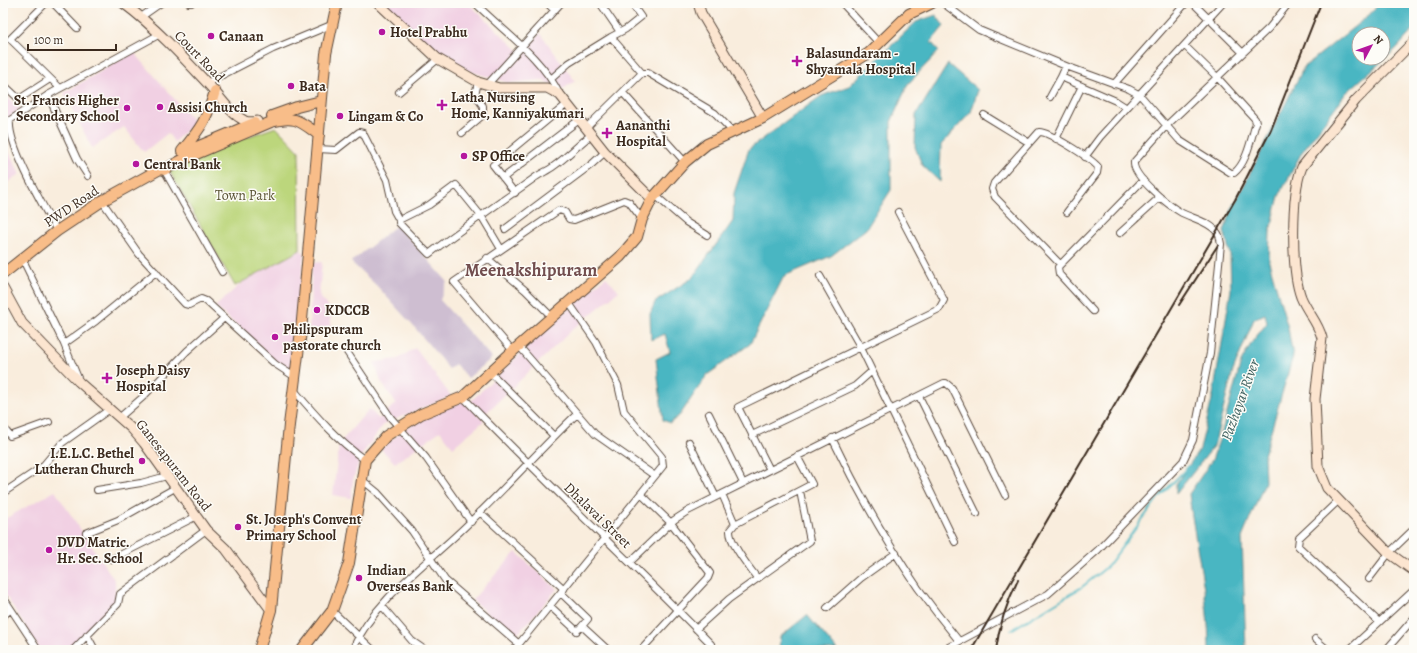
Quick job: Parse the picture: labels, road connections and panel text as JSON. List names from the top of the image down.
{
  "streets": {
    "main road": ["PWD Road"],
    "street": ["Court Road", "Ganesapuram Road", "Dhalavai Street"]
  },
  "crossings": [
    ["Court Road", "PWD Road"]
  ],
  "districts": ["Meenakshipuram"],
  "water": ["Pazhayar River"],
  "parks": ["Town Park"],
  "places": {
    "other": [
      "Hotel Prabhu",
      "Canaan",
      "Bata",
      "Assisi Church",
      "St. Francis Higher Secondary School",
      "Lingam & Co",
      "SP Office",
      "Central Bank",
      "KDCCB",
      "Philipspuram pastorate church",
      "I.E.L.C. Bethel Lutheran Church",
      "St. Joseph's Convent Primary School",
      "DVD Matric. Hr. Sec. School",
      "Indian Overseas Bank"
    ],
    "health": [
      "Balasundaram - Shyamala Hospital",
      "Latha Nursing Home, Kanniyakumari",
      "Aananthi Hospital",
      "Joseph Daisy Hospital"
    ]
  },
  "scale_bar": "100 m",
  "north": "top right"
}
